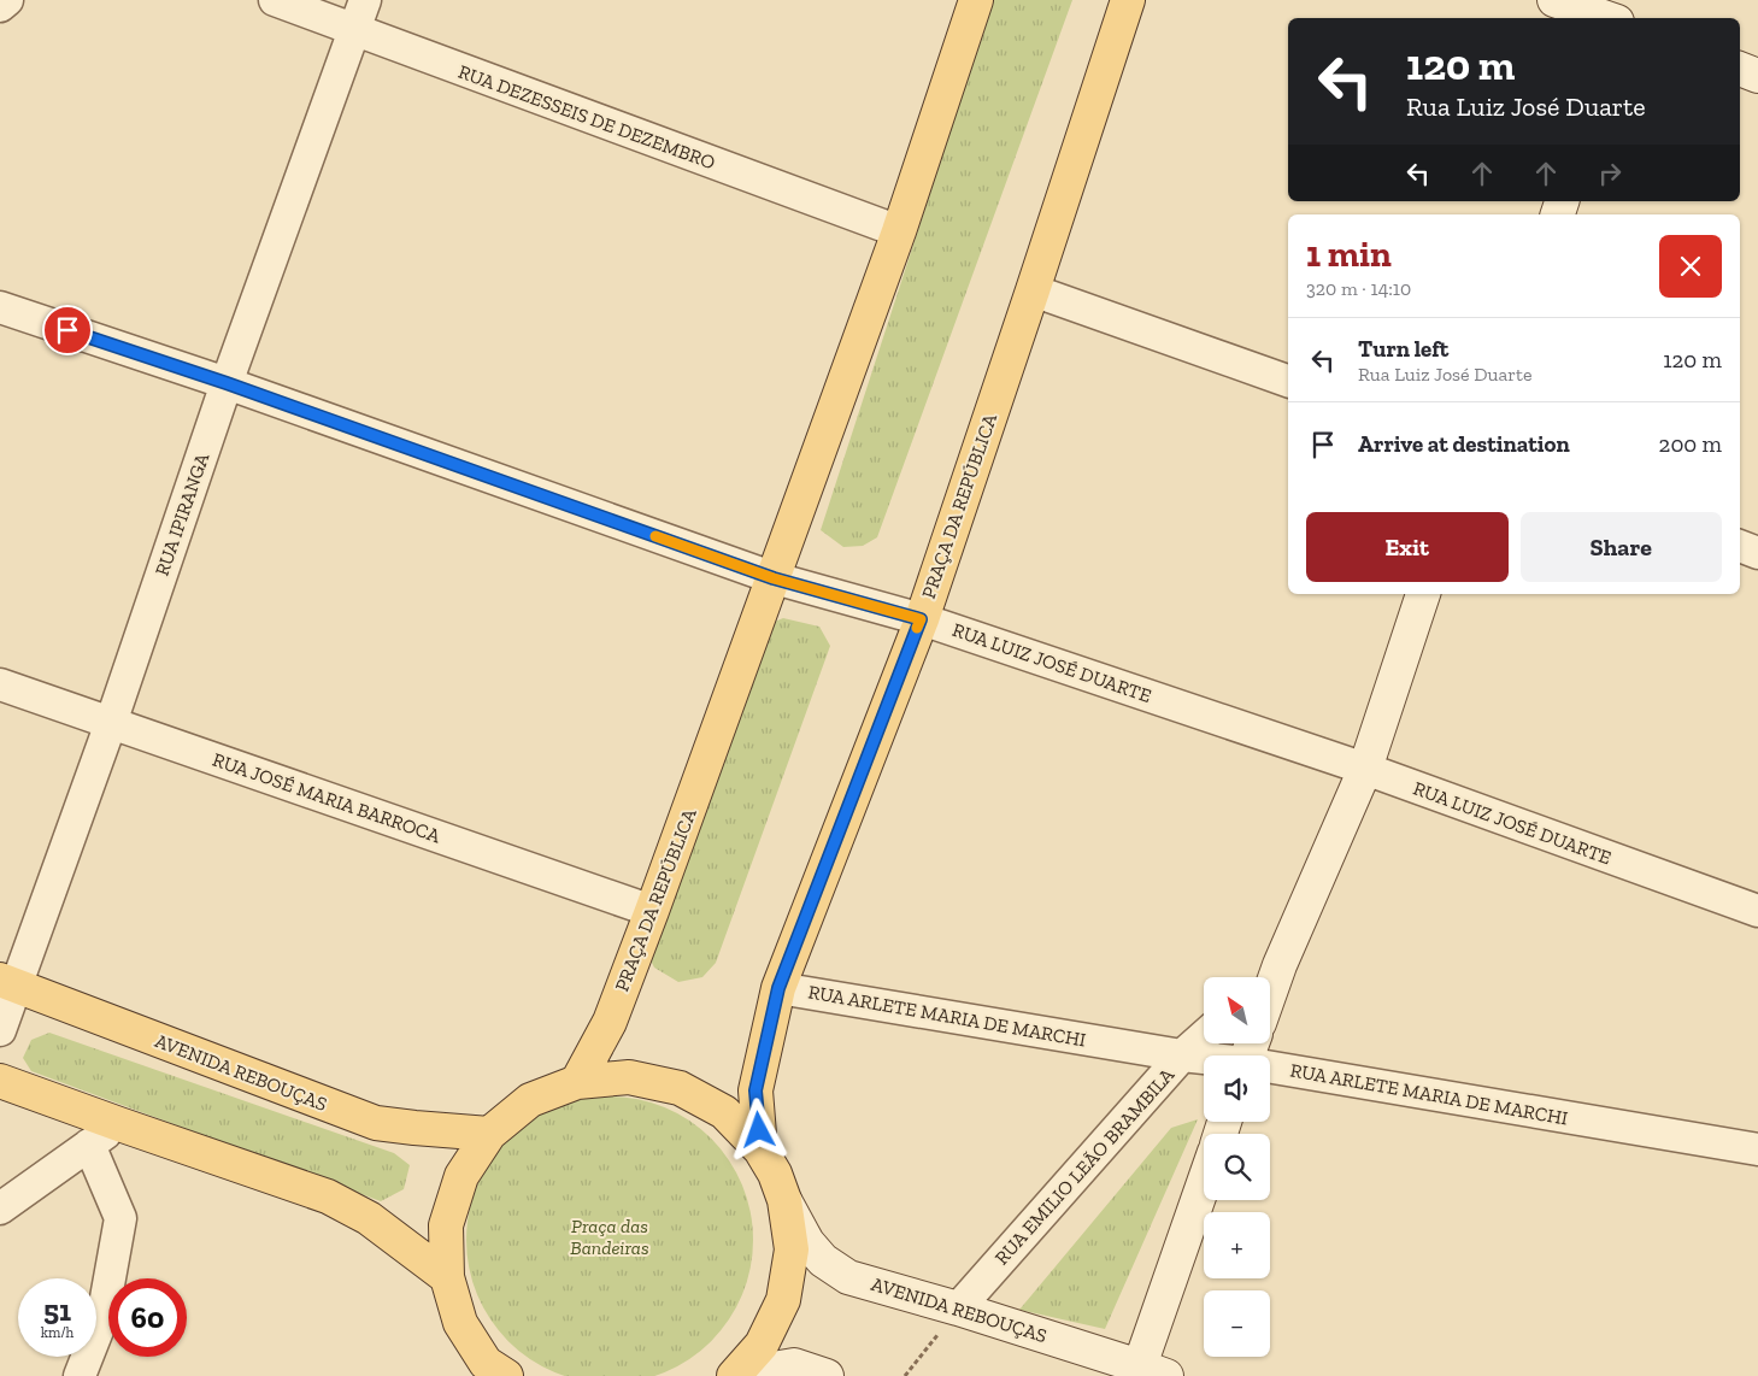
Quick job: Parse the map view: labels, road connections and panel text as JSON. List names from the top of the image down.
{
  "streets": {
    "main road": ["PRAÇA DA REPÚBLICA", "AVENIDA REBOUÇAS"],
    "street": [
      "RUA DEZESSEIS DE DEZEMBRO",
      "RUA IPIRANGA",
      "RUA LUIZ JOSÉ DUARTE",
      "RUA JOSÉ MARIA BARROCA",
      "RUA ARLETE MARIA DE MARCHI",
      "RUA EMILIO LEÃO BRAMBILA"
    ]
  },
  "crossings": [
    ["RUA DEZESSEIS DE DEZEMBRO", "PRAÇA DA REPÚBLICA"],
    ["RUA DEZESSEIS DE DEZEMBRO", "RUA IPIRANGA"],
    ["PRAÇA DA REPÚBLICA", "RUA LUIZ JOSÉ DUARTE"],
    ["PRAÇA DA REPÚBLICA", "RUA JOSÉ MARIA BARROCA"],
    ["PRAÇA DA REPÚBLICA", "RUA ARLETE MARIA DE MARCHI"],
    ["RUA IPIRANGA", "RUA LUIZ JOSÉ DUARTE"],
    ["RUA IPIRANGA", "RUA JOSÉ MARIA BARROCA"],
    ["RUA IPIRANGA", "AVENIDA REBOUÇAS"],
    ["RUA ARLETE MARIA DE MARCHI", "RUA EMILIO LEÃO BRAMBILA"],
    ["AVENIDA REBOUÇAS", "RUA EMILIO LEÃO BRAMBILA"]
  ],
  "parks": ["Praça das Bandeiras"],
  "north": "top left",
  "page": {
    "turn": ["120 m", "Rua Luiz José Duarte"],
    "heading": ["1 min", "320 m · 14:10"],
    "list": [
      {
        "name": "Turn left",
        "note": "Rua Luiz José Duarte",
        "value": "120 m"
      },
      {
        "name": "Arrive at destination",
        "value": "200 m"
      }
    ],
    "buttons": ["Exit", "Share"],
    "map_buttons": ["+", "−"],
    "speed": "51 km/h",
    "limit": "60"
  }
}
